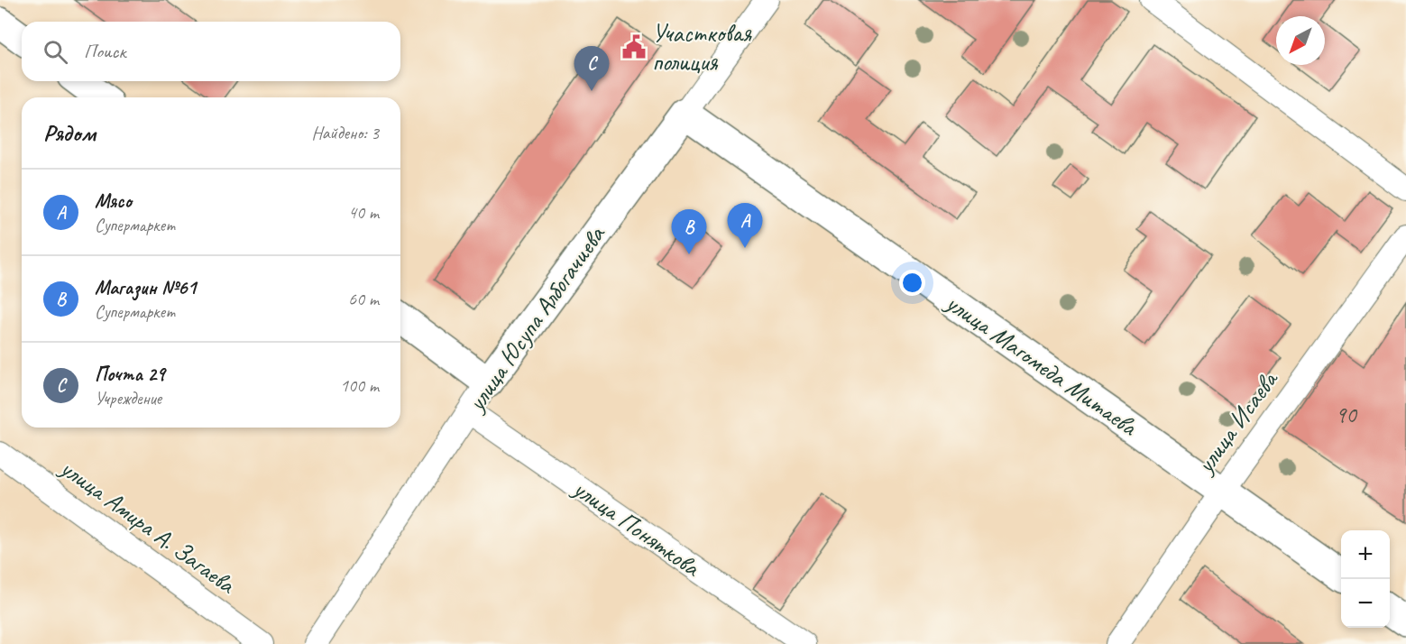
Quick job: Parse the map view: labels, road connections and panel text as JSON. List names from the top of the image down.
{
  "streets": {
    "street": [
      "улица Юсупа Албогачиева",
      "улица Магомеда Митаева",
      "улица Исаева",
      "улица Амира А. Загаева",
      "улица Поняткова"
    ]
  },
  "crossings": [
    ["улица Юсупа Албогачиева", "улица Магомеда Митаева"],
    ["улица Юсупа Албогачиева", "улица Поняткова"],
    ["улица Магомеда Митаева", "улица Исаева"]
  ],
  "places": {
    "public building": ["Участковая полиция"]
  },
  "house_numbers": ["90"],
  "north": "bottom left",
  "page": {
    "search": "Поиск",
    "pins": ["C", "A", "B"],
    "heading": ["Рядом", "Найдено: 3"],
    "list": [
      {
        "mark": "A",
        "name": "Мясо",
        "note": "Супермаркет",
        "value": "40 m"
      },
      {
        "mark": "B",
        "name": "Магазин №61",
        "note": "Супермаркет",
        "value": "60 m"
      },
      {
        "mark": "C",
        "name": "Почта 29",
        "note": "Учреждение",
        "value": "100 m"
      }
    ],
    "map_buttons": ["+", "−"]
  }
}
